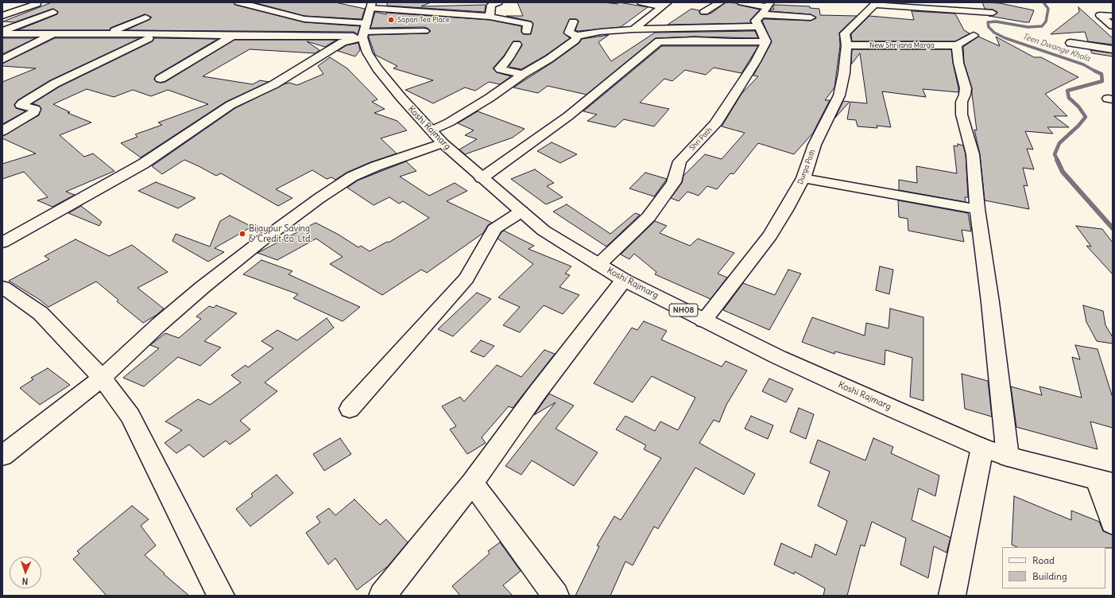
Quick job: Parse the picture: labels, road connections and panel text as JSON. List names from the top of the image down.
{
  "streets": {
    "street": [
      "New Shrijana Marga",
      "Koshi Rajmarg",
      "Shri Path",
      "Durga Path",
      "NH08"
    ]
  },
  "crossings": [
    ["New Shrijana Marga", "Durga Path"],
    ["Koshi Rajmarg", "Shri Path"],
    ["Koshi Rajmarg", "Durga Path"]
  ],
  "water": ["Teen Dwange Khola"],
  "places": ["Sapan Tea Place", "Bijaypur Saving & Credit Co-Ltd."],
  "legend": ["Road", "Building"],
  "north": "bottom"
}
